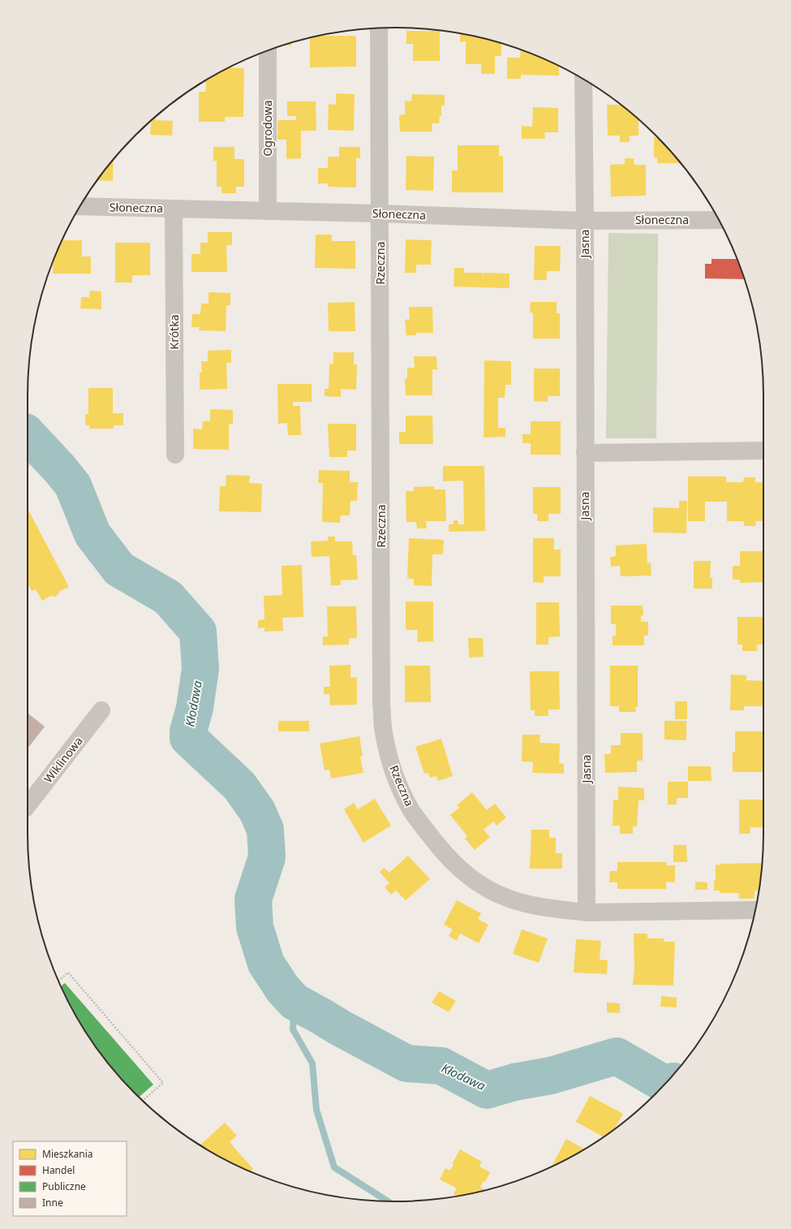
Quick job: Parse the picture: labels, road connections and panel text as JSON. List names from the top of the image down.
{
  "streets": {
    "street": [
      "Ogrodowa",
      "Słoneczna",
      "Jasna",
      "Rzeczna",
      "Krótka",
      "Wiklinowa"
    ]
  },
  "crossings": [
    ["Ogrodowa", "Słoneczna"],
    ["Słoneczna", "Jasna"],
    ["Słoneczna", "Rzeczna"],
    ["Słoneczna", "Krótka"],
    ["Jasna", "Rzeczna"]
  ],
  "water": ["Kłodawa"],
  "legend": [
    "Mieszkania",
    "Handel",
    "Publiczne",
    "Inne"
  ]
}
